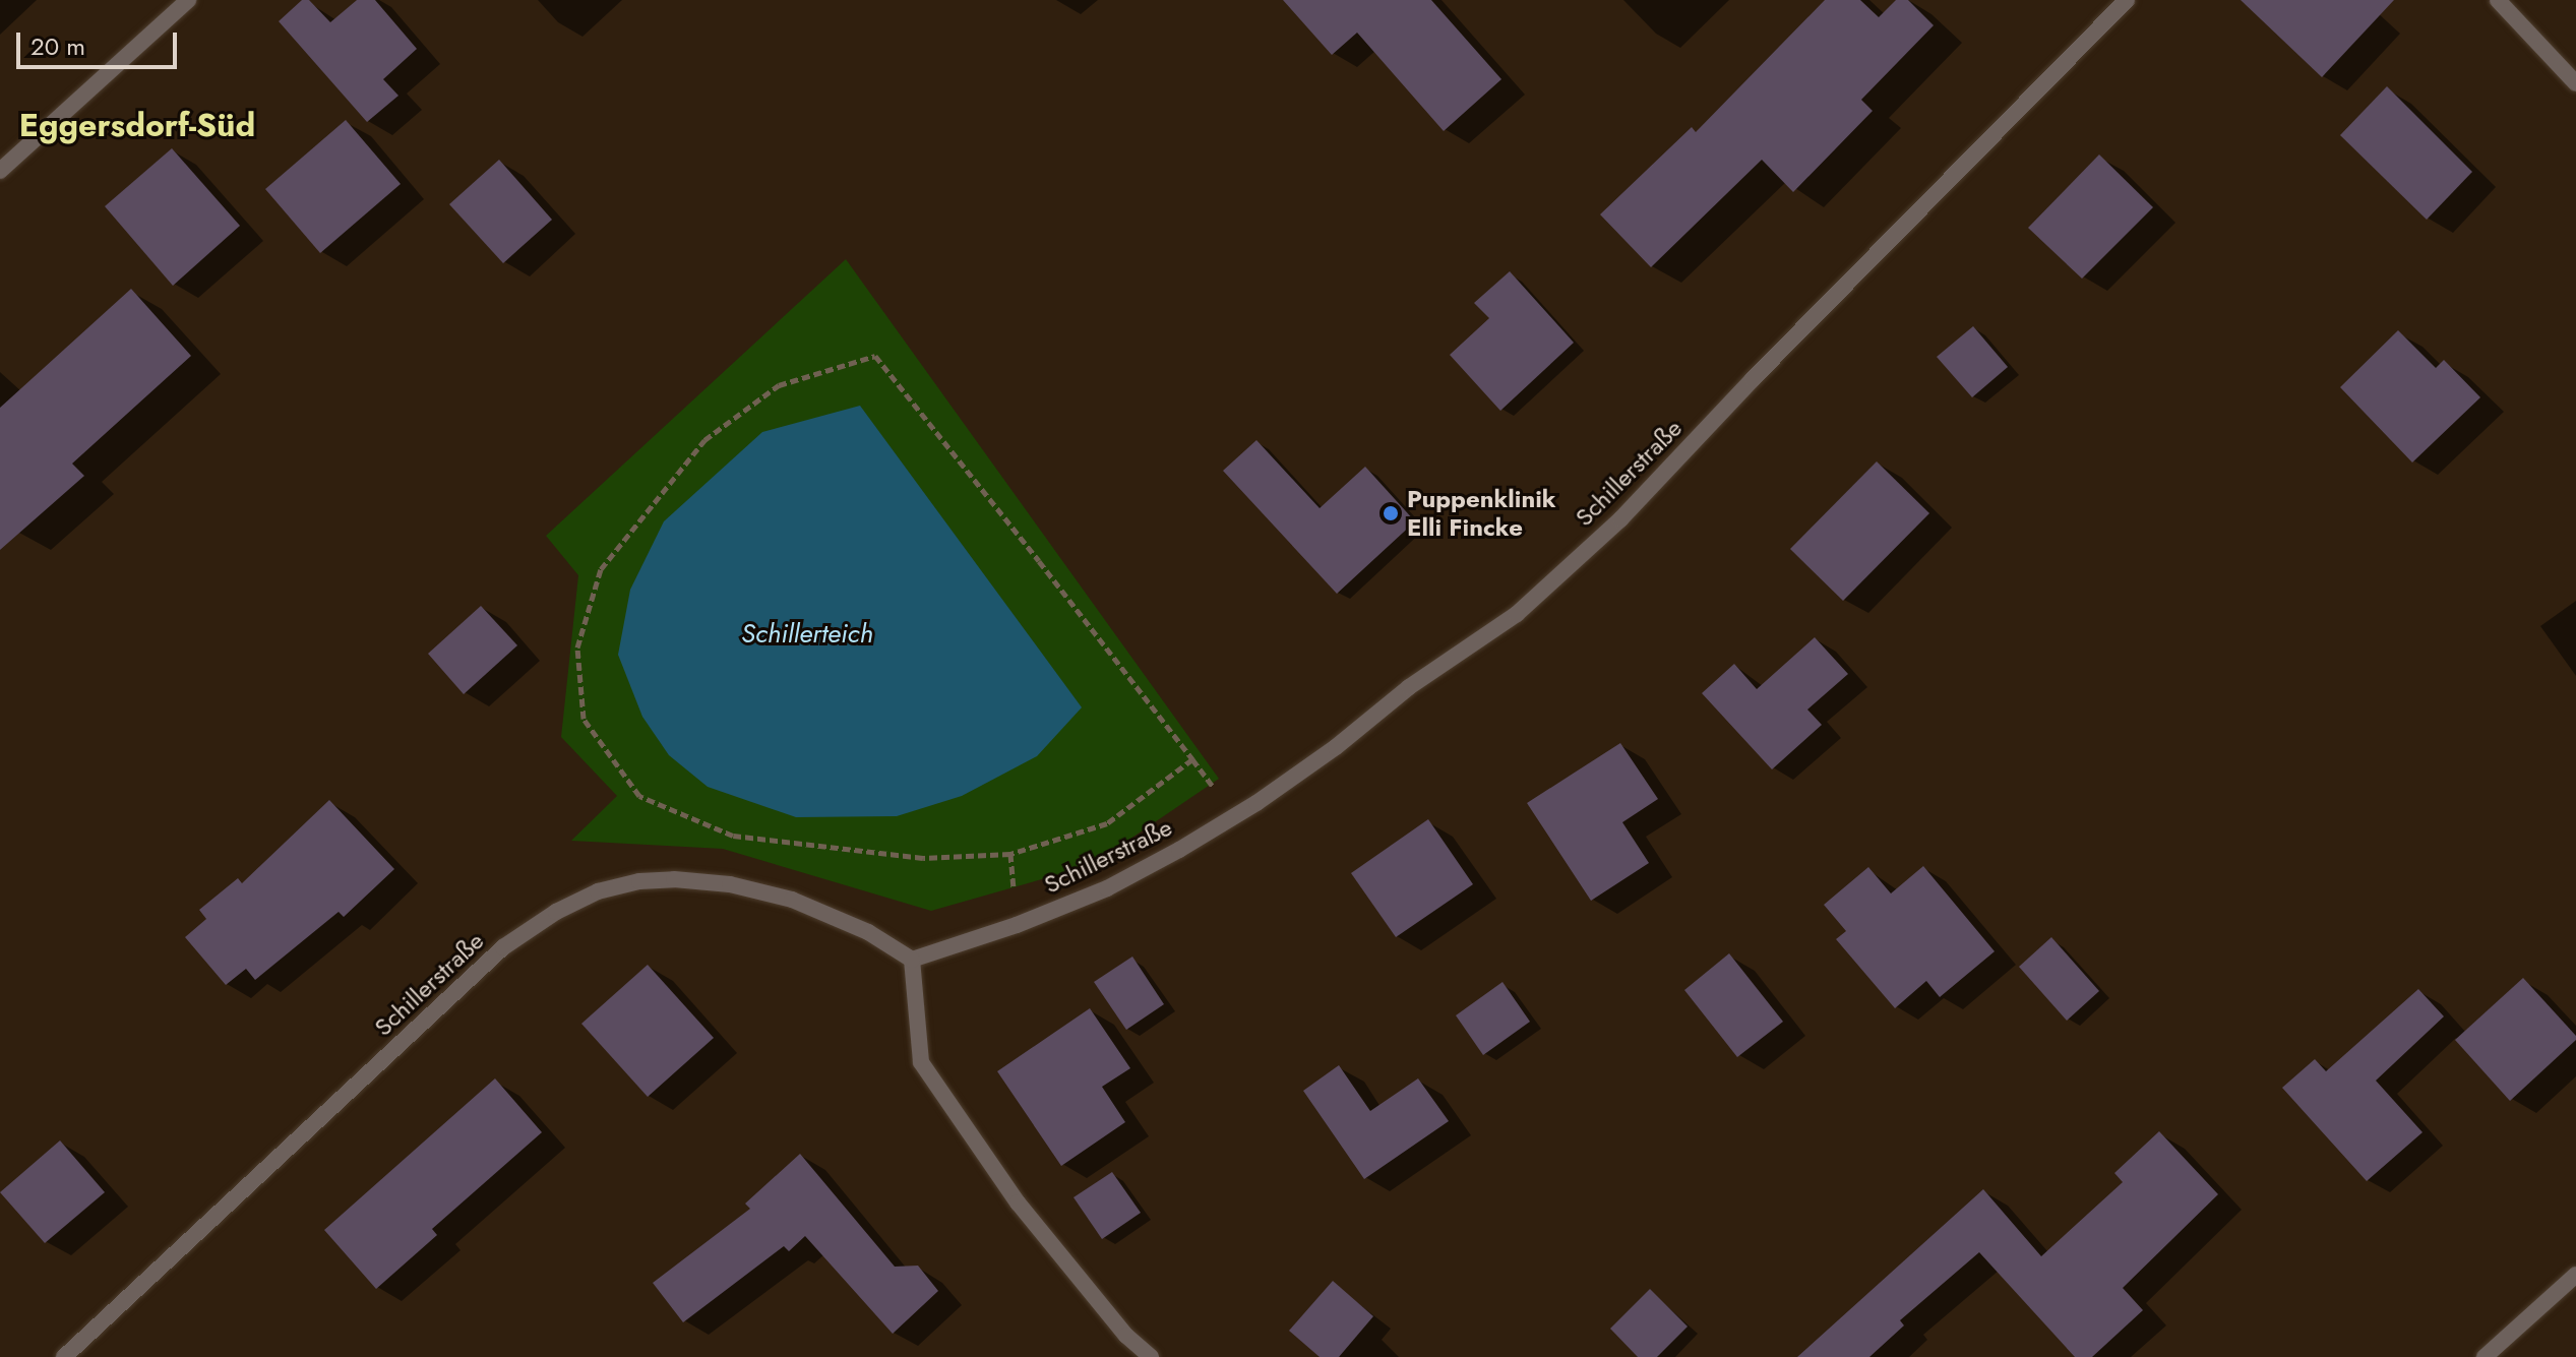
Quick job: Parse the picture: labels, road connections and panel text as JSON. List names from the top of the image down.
{
  "streets": {
    "street": ["Schillerstraße"]
  },
  "districts": ["Eggersdorf-Süd"],
  "water": ["Schillerteich"],
  "places": ["Puppenklinik Elli Fincke"],
  "scale_bar": "20 m"
}
